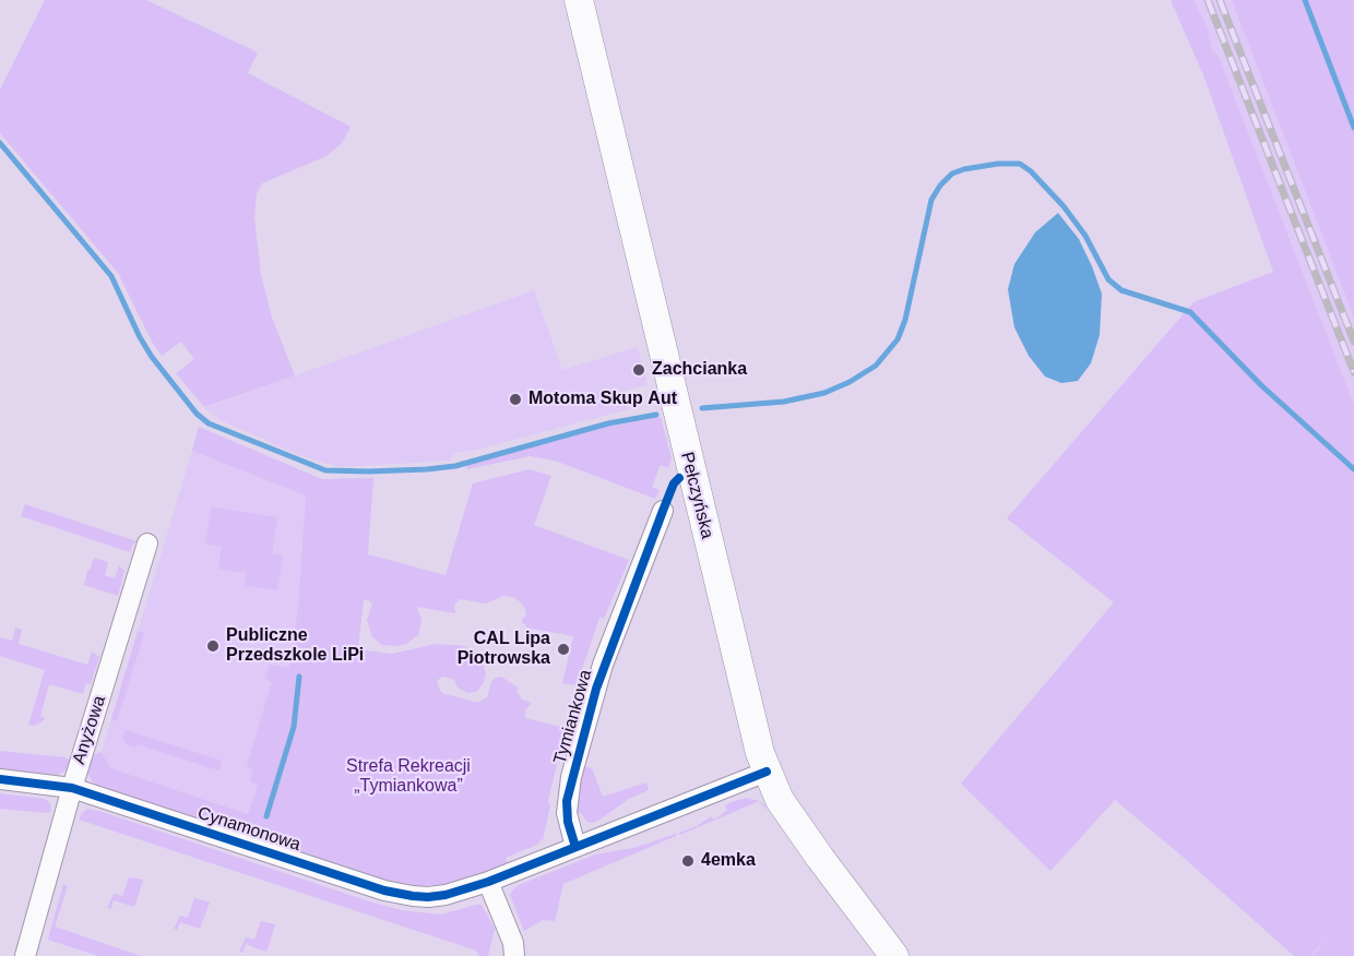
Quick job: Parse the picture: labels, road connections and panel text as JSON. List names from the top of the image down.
{
  "streets": {
    "main road": ["Pełczyńska"],
    "street": ["Tymiankowa", "Anyżowa", "Cynamonowa"]
  },
  "crossings": [
    ["Anyżowa", "Cynamonowa"]
  ],
  "parks": ["Strefa Rekreacji „Tymiankowa”"],
  "places": [
    "Zachcianka",
    "Motoma Skup Aut",
    "Publiczne Przedszkole LiPi",
    "CAL Lipa Piotrowska",
    "4emka"
  ]
}
